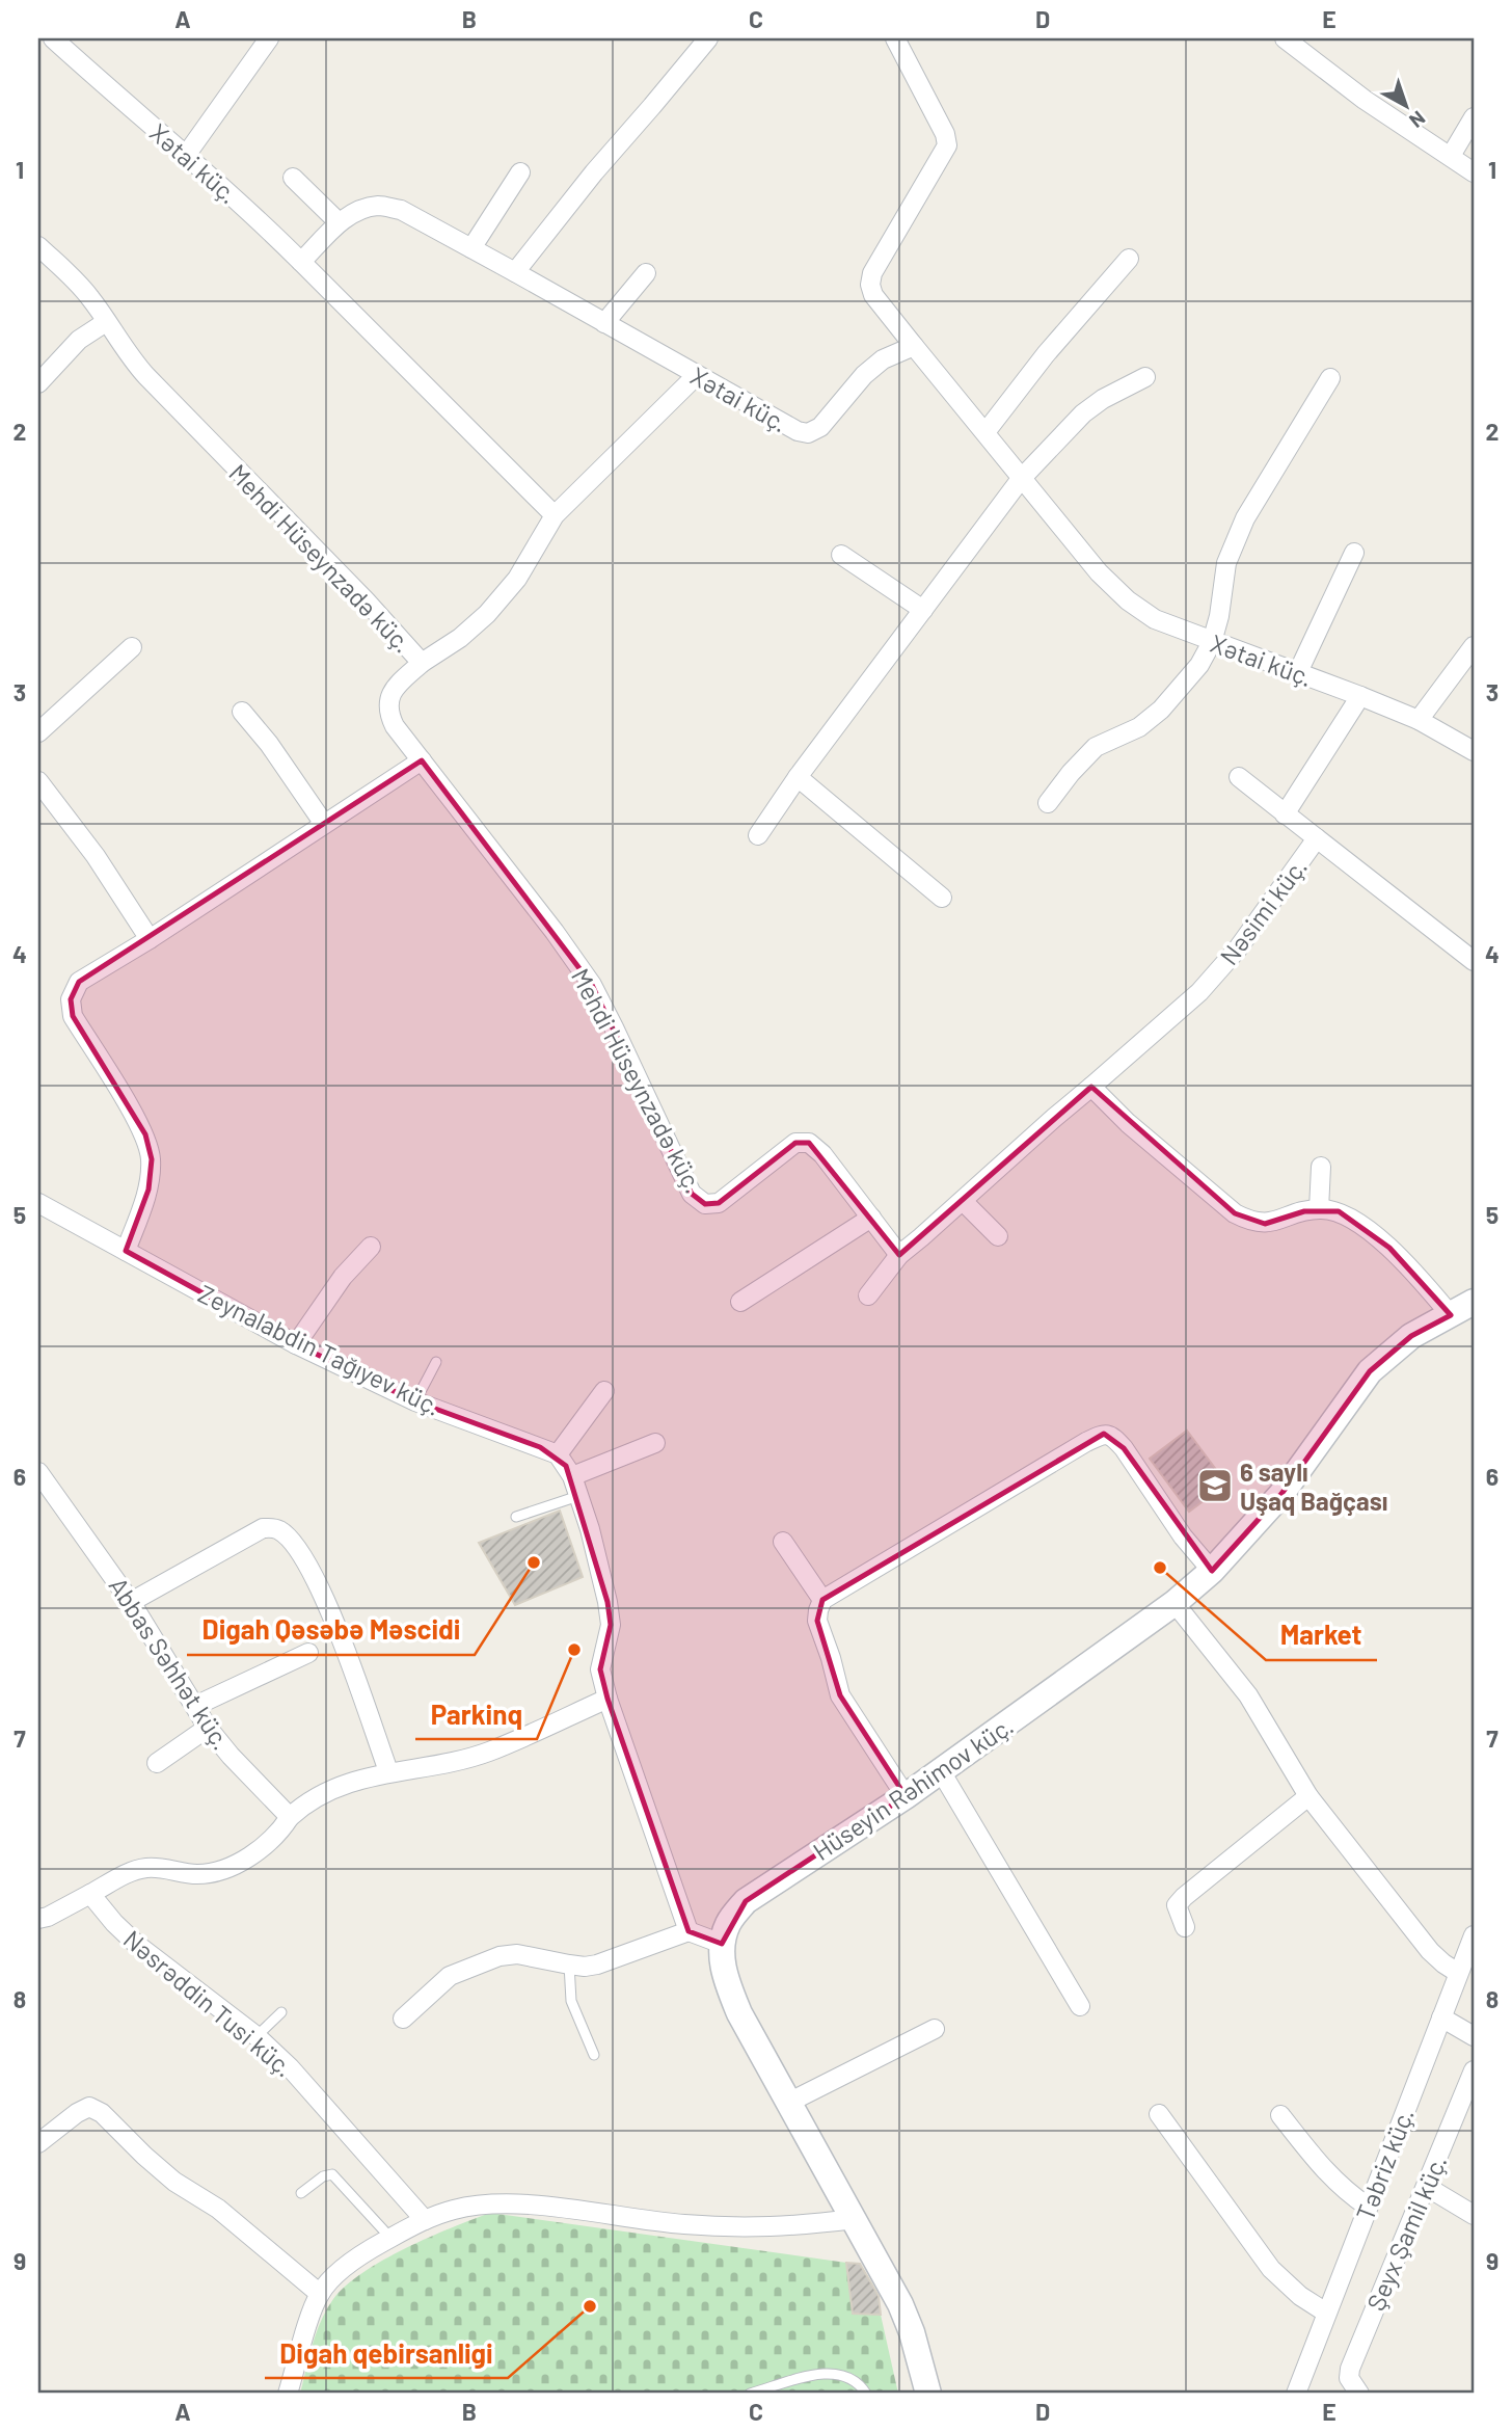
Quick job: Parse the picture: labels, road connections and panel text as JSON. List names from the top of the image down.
{
  "streets": {
    "main road": ["Hüseyin Rəhimov küç."],
    "street": [
      "Xətai küç.",
      "Mehdi Hüseynzadə küç.",
      "Nəsimi küç.",
      "Zeynalabdin Tağıyev küç.",
      "Abbas Səhhət küç.",
      "Nəsrəddin Tusi küç.",
      "Təbriz küç.",
      "Şeyx Şamil küç."
    ]
  },
  "places": {
    "school or university": ["6 saylı Uşaq Bağçası"],
    "other": [
      "Digah Qəsəbə Məscidi",
      "Market",
      "Parkinq",
      "Digah qebirsanligi"
    ]
  },
  "north": "bottom right",
  "grid": {
    "columns": [
      "A",
      "B",
      "C",
      "D",
      "E"
    ],
    "rows": [
      "1",
      "2",
      "3",
      "4",
      "5",
      "6",
      "7",
      "8",
      "9"
    ]
  }
}
